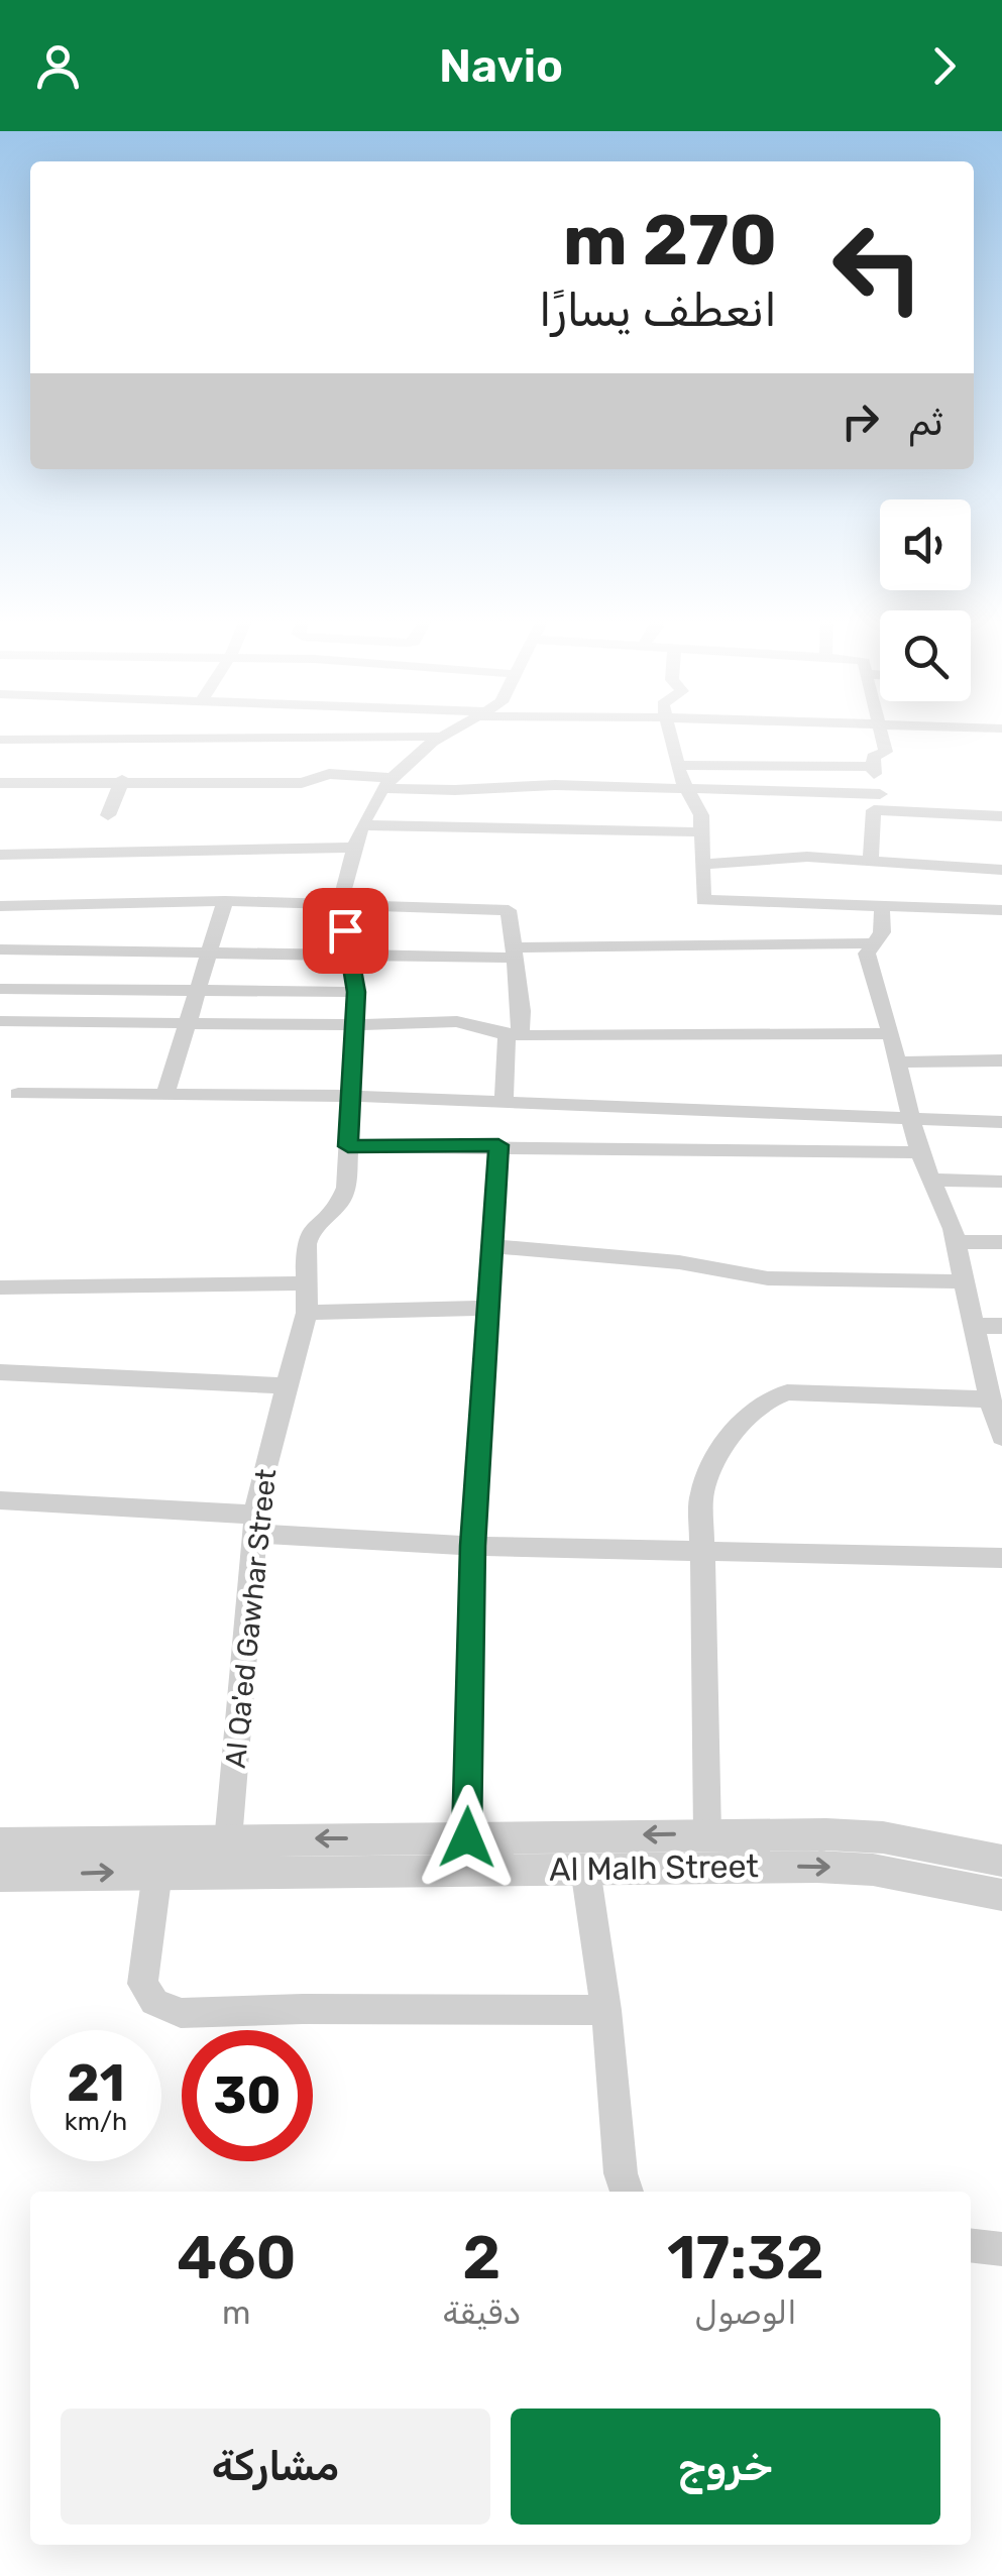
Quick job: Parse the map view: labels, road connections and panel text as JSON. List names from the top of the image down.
{
  "streets": {
    "street": ["Al Qa'ed Gawhar Street", "Al Malh Street"]
  },
  "crossings": [
    ["Al Qa'ed Gawhar Street", "Al Malh Street"]
  ],
  "page": {
    "header": "Navio",
    "turn": ["270 m", "انعطف يسارًا"],
    "then": "ثم",
    "speed": "21 km/h",
    "limit": "30",
    "eta": [
      "17:32",
      "الوصول",
      "2",
      "دقيقة",
      "460",
      "m"
    ],
    "buttons": ["خروج", "مشاركة"]
  }
}
